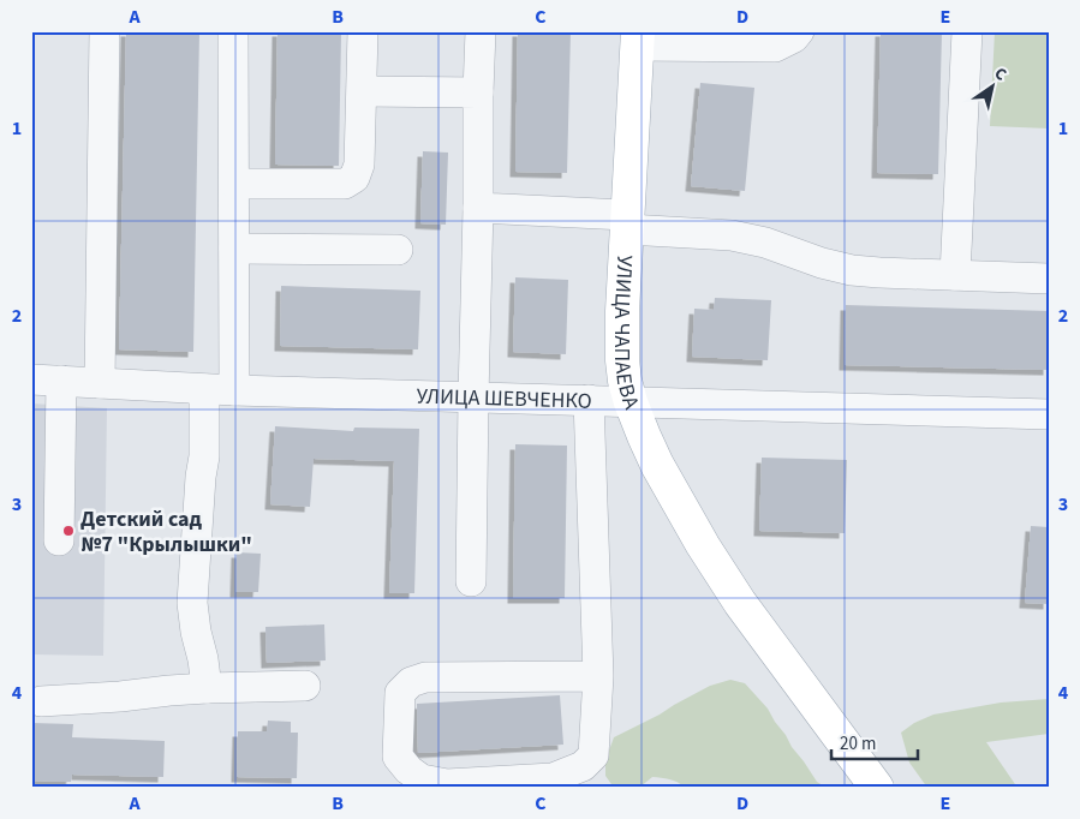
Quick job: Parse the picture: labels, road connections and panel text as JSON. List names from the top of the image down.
{
  "streets": {
    "main road": ["УЛИЦА ЧАПАЕВА"],
    "street": ["УЛИЦА ШЕВЧЕНКО"]
  },
  "crossings": [
    ["УЛИЦА ЧАПАЕВА", "УЛИЦА ШЕВЧЕНКО"]
  ],
  "places": ["Детский сад №7 \"Крылышки\""],
  "scale_bar": "20 m",
  "north": "top right",
  "grid": {
    "columns": [
      "A",
      "B",
      "C",
      "D",
      "E"
    ],
    "rows": [
      "1",
      "2",
      "3",
      "4"
    ]
  }
}
